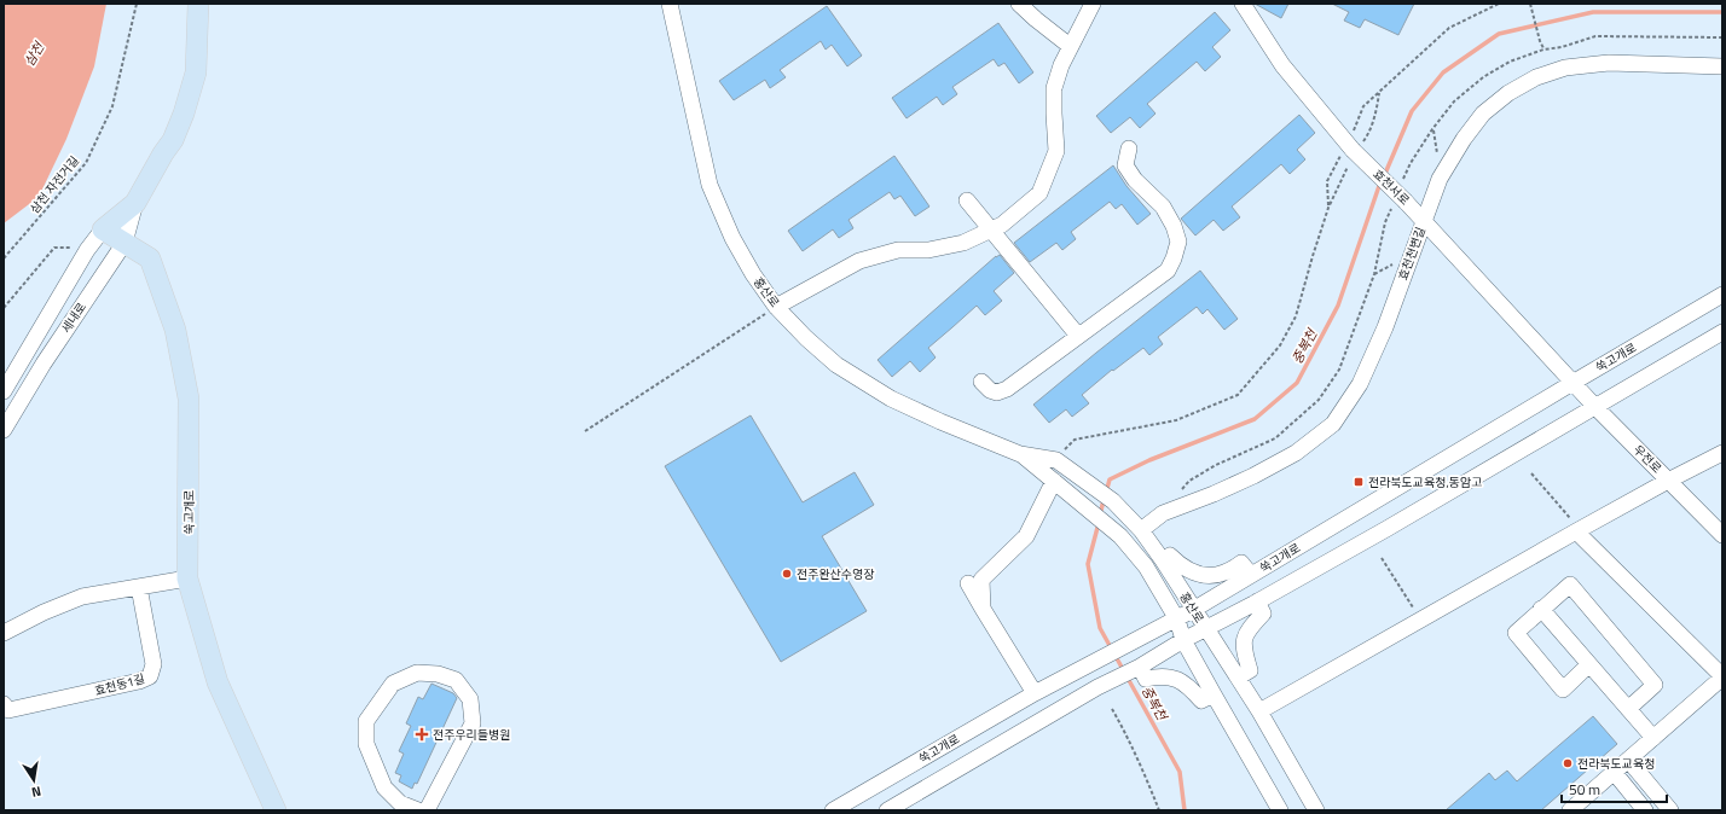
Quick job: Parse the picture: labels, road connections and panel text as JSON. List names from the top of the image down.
{
  "streets": {
    "main road": ["세내로", "쑥고개로"],
    "street": [
      "효천서로",
      "효천천변길",
      "홍산로",
      "우전로",
      "효천동1길"
    ],
    "path": ["삼천 자전거길"]
  },
  "crossings": [
    ["효천서로", "효천천변길"],
    ["효천서로", "쑥고개로"],
    ["효천서로", "우전로"],
    ["효천천변길", "홍산로"],
    ["홍산로", "쑥고개로"],
    ["세내로", "쑥고개로"],
    ["쑥고개로", "우전로"]
  ],
  "water": ["삼천", "중복천"],
  "places": {
    "transit": ["전라북도교육청,동암고"],
    "other": ["전주완산수영장", "전라북도교육청"],
    "health": ["전주우리들병원"]
  },
  "scale_bar": "50 m",
  "north": "bottom"
}
